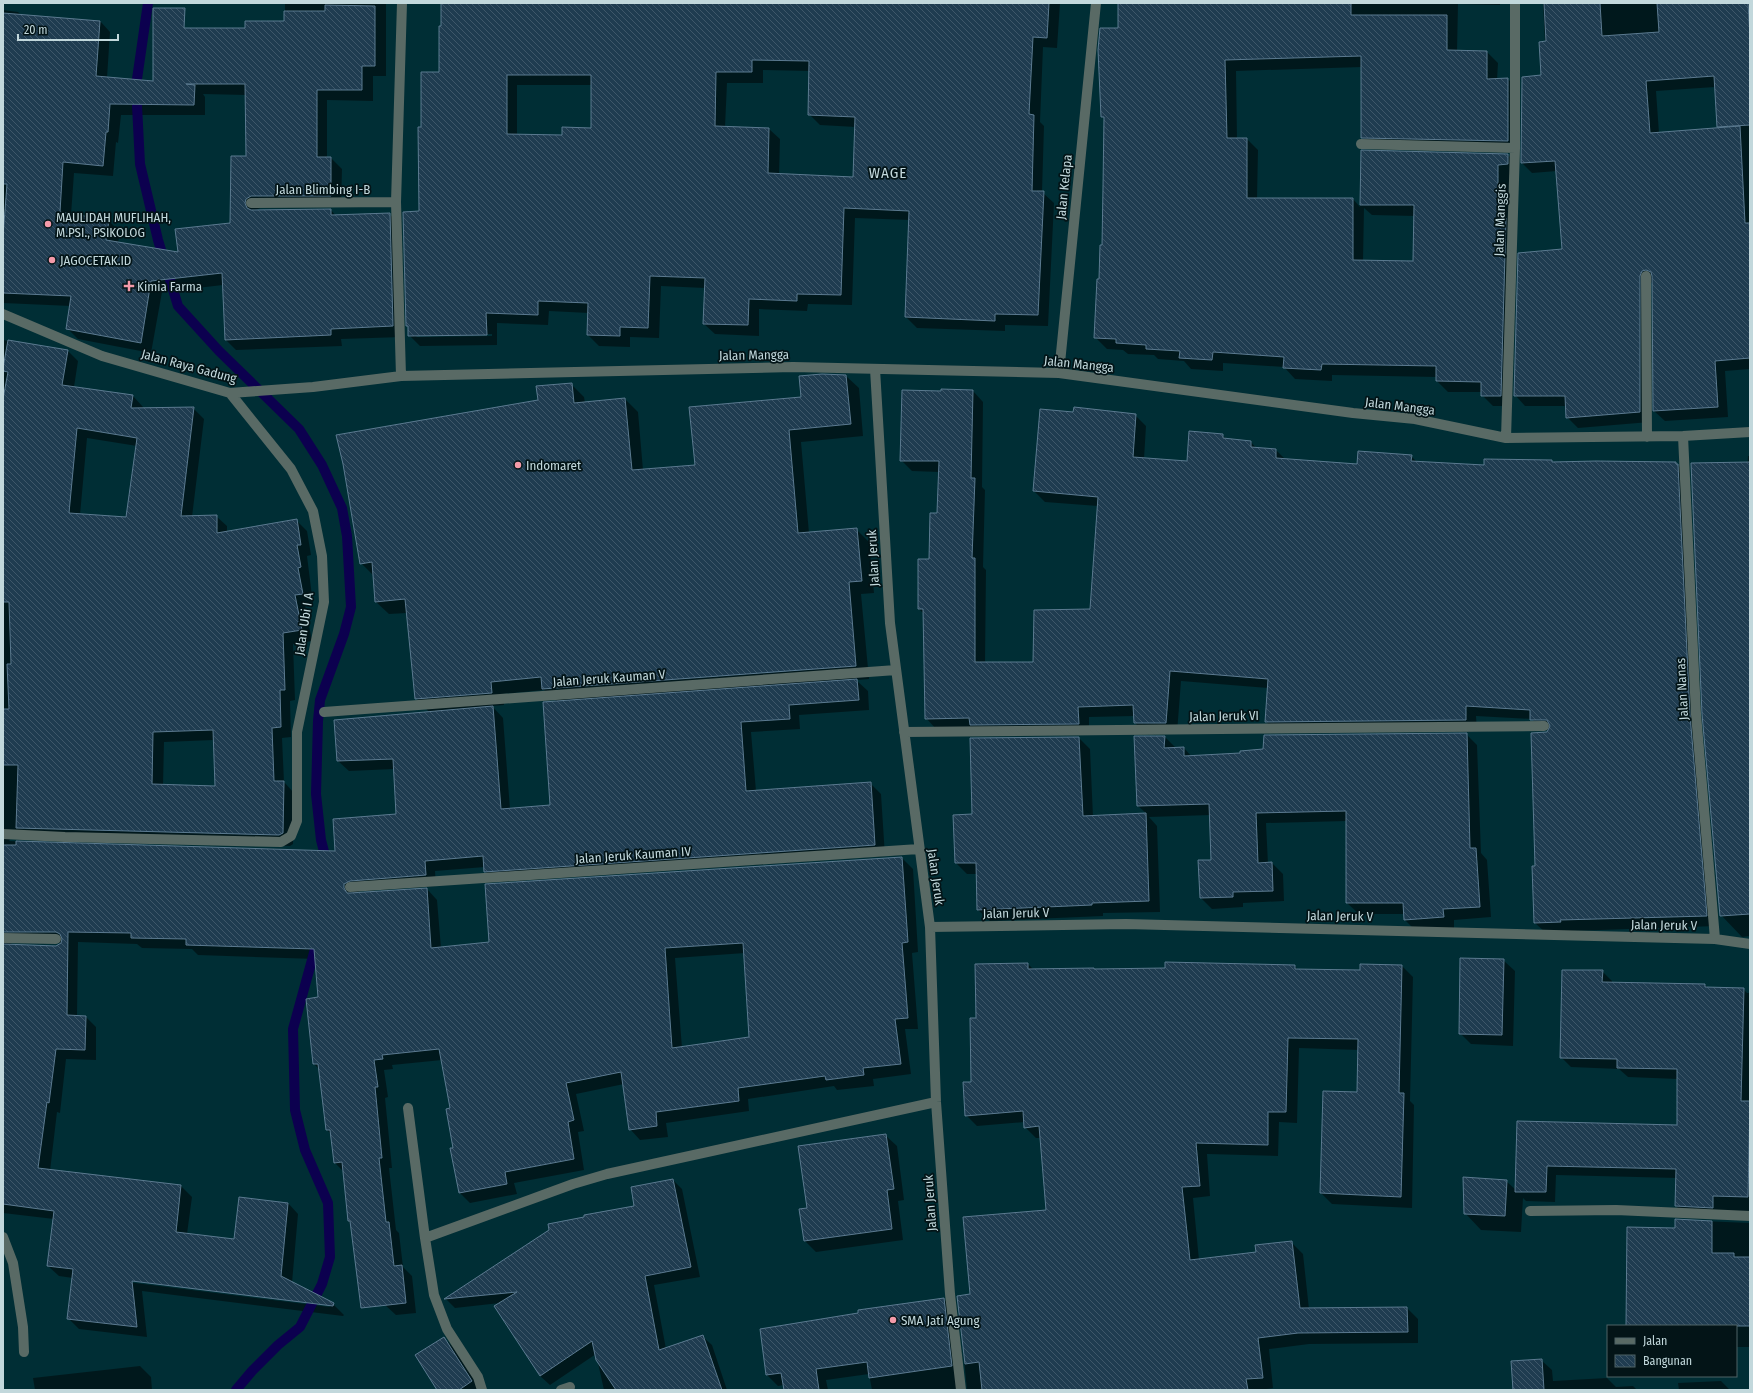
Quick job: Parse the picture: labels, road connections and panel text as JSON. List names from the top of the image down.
{
  "streets": {
    "street": [
      "Jalan Kelapa",
      "Jalan Blimbing I-B",
      "Jalan Manggis",
      "Jalan Mangga",
      "Jalan Raya Gadung",
      "Jalan Jeruk",
      "Jalan Ubi I A",
      "Jalan Jeruk Kauman V",
      "Jalan Nanas",
      "Jalan Jeruk VI",
      "Jalan Jeruk Kauman IV",
      "Jalan Jeruk V"
    ]
  },
  "crossings": [
    ["Jalan Kelapa", "Jalan Mangga"],
    ["Jalan Manggis", "Jalan Mangga"],
    ["Jalan Mangga", "Jalan Raya Gadung"],
    ["Jalan Mangga", "Jalan Jeruk"],
    ["Jalan Mangga", "Jalan Nanas"],
    ["Jalan Raya Gadung", "Jalan Ubi I A"],
    ["Jalan Jeruk", "Jalan Jeruk Kauman V"],
    ["Jalan Jeruk", "Jalan Jeruk VI"],
    ["Jalan Jeruk", "Jalan Jeruk Kauman IV"],
    ["Jalan Jeruk", "Jalan Jeruk V"],
    ["Jalan Nanas", "Jalan Jeruk V"]
  ],
  "districts": ["WAGE"],
  "places": {
    "other": [
      "MAULIDAH MUFLIHAH, M.PSI., PSIKOLOG",
      "JAGOCETAK.ID",
      "Indomaret",
      "SMA Jati Agung"
    ],
    "health": ["Kimia Farma"]
  },
  "legend": ["Jalan", "Bangunan"],
  "scale_bar": "20 m"
}
